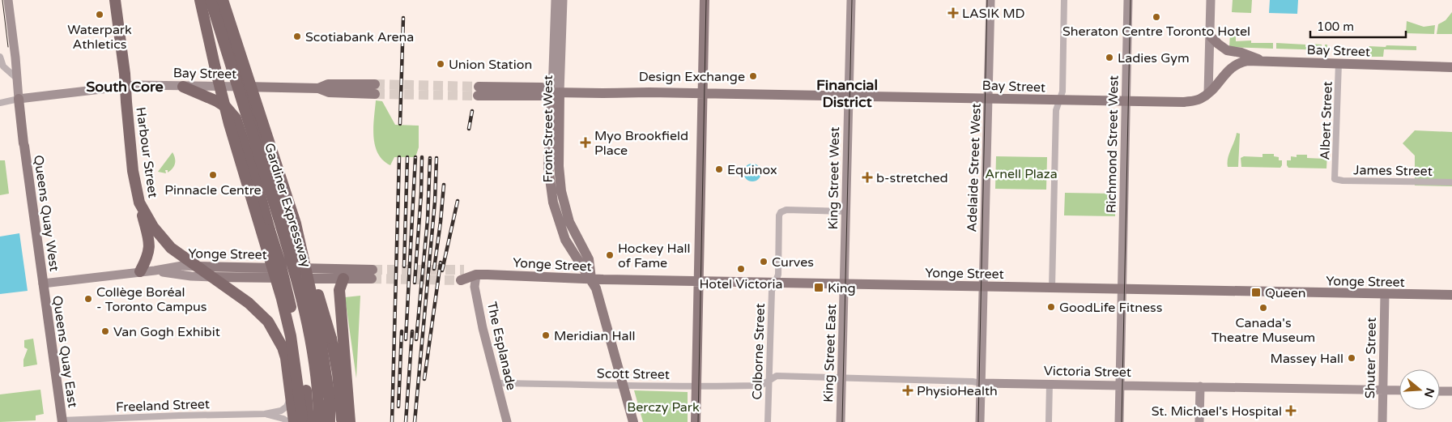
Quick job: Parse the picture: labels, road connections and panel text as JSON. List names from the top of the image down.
{
  "streets": {
    "highway": ["Harbour Street", "Gardiner Expressway"],
    "main road": [
      "Bay Street",
      "Front Street West",
      "Richmond Street West",
      "Adelaide Street West",
      "King Street West",
      "Queens Quay West",
      "Yonge Street",
      "The Esplanade",
      "Queens Quay East",
      "King Street East",
      "Shuter Street",
      "Victoria Street"
    ],
    "street": [
      "Albert Street",
      "James Street",
      "Colborne Street",
      "Scott Street",
      "Freeland Street"
    ]
  },
  "crossings": [
    ["Bay Street", "Albert Street"],
    ["Bay Street", "Front Street West"],
    ["Bay Street", "Richmond Street West"],
    ["Bay Street", "Harbour Street"],
    ["Bay Street", "Adelaide Street West"],
    ["Bay Street", "King Street West"],
    ["Bay Street", "Queens Quay West"],
    ["Albert Street", "James Street"],
    ["Front Street West", "Yonge Street"],
    ["Front Street West", "Scott Street"],
    ["Richmond Street West", "Yonge Street"],
    ["Richmond Street West", "Victoria Street"],
    ["Harbour Street", "Yonge Street"],
    ["Harbour Street", "Freeland Street"],
    ["Adelaide Street West", "Yonge Street"],
    ["Adelaide Street West", "Victoria Street"],
    ["King Street West", "Yonge Street"],
    ["King Street West", "Colborne Street"],
    ["King Street West", "King Street East"],
    ["Queens Quay West", "Yonge Street"],
    ["Queens Quay West", "Queens Quay East"],
    ["Yonge Street", "The Esplanade"],
    ["Yonge Street", "Queens Quay East"],
    ["Yonge Street", "Colborne Street"],
    ["Yonge Street", "King Street East"],
    ["Yonge Street", "Shuter Street"],
    ["The Esplanade", "Scott Street"],
    ["Queens Quay East", "Freeland Street"],
    ["Colborne Street", "Victoria Street"],
    ["Colborne Street", "Scott Street"],
    ["King Street East", "Victoria Street"],
    ["Shuter Street", "Victoria Street"],
    ["Victoria Street", "Scott Street"]
  ],
  "districts": ["Financial District", "South Core"],
  "parks": ["Arnell Plaza", "Berczy Park"],
  "places": {
    "health": [
      "LASIK MD",
      "Myo Brookfield Place",
      "b-stretched",
      "PhysioHealth",
      "St. Michael's Hospital"
    ],
    "other": [
      "Waterpark Athletics",
      "Sheraton Centre Toronto Hotel",
      "Scotiabank Arena",
      "Ladies Gym",
      "Union Station",
      "Design Exchange",
      "Equinox",
      "Pinnacle Centre",
      "Hockey Hall of Fame",
      "Curves",
      "Hotel Victoria",
      "Collège Boréal - Toronto Campus",
      "GoodLife Fitness",
      "Canada's Theatre Museum",
      "Van Gogh Exhibit",
      "Meridian Hall",
      "Massey Hall"
    ],
    "transit": ["King", "Queen"]
  },
  "scale_bar": "100 m",
  "north": "right"
}
